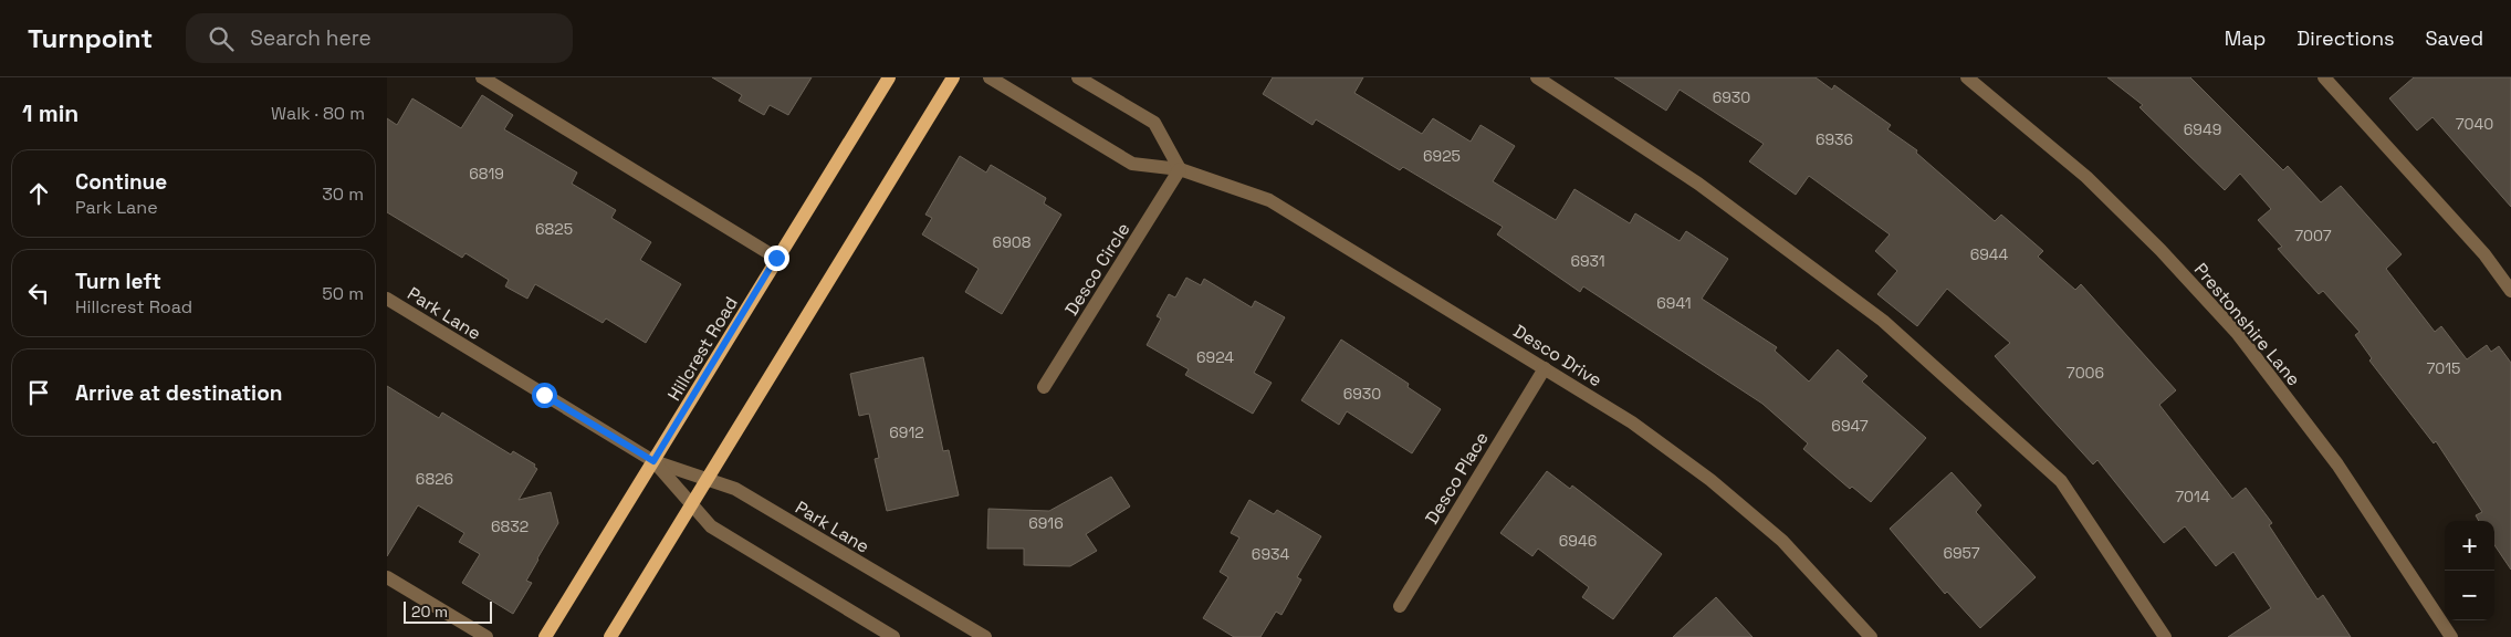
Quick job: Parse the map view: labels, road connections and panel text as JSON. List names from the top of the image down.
{
  "streets": {
    "main road": ["Hillcrest Road"],
    "street": [
      "Desco Circle",
      "Park Lane",
      "Prestonshire Lane",
      "Desco Drive",
      "Desco Place"
    ]
  },
  "crossings": [
    ["Desco Circle", "Desco Drive"],
    ["Park Lane", "Hillcrest Road"],
    ["Desco Drive", "Desco Place"]
  ],
  "house_numbers": [
    "6930",
    "7040",
    "6949",
    "6936",
    "6925",
    "6819",
    "6825",
    "7007",
    "6908",
    "6944",
    "6931",
    "6941",
    "6924",
    "7015",
    "7006",
    "6930",
    "6947",
    "6912",
    "6826",
    "7014",
    "6916",
    "6832",
    "6946",
    "6957",
    "6934"
  ],
  "scale_bar": "20 m",
  "page": {
    "header": "Turnpoint",
    "search": "Search here",
    "nav": ["Map", "Directions", "Saved"],
    "heading": ["1 min", "Walk · 80 m"],
    "list": [
      ["Continue", "Park Lane", "30 m"],
      ["Turn left", "Hillcrest Road", "50 m"],
      "Arrive at destination"
    ],
    "map_buttons": ["+", "−"],
    "scale": "20 m"
  }
}
